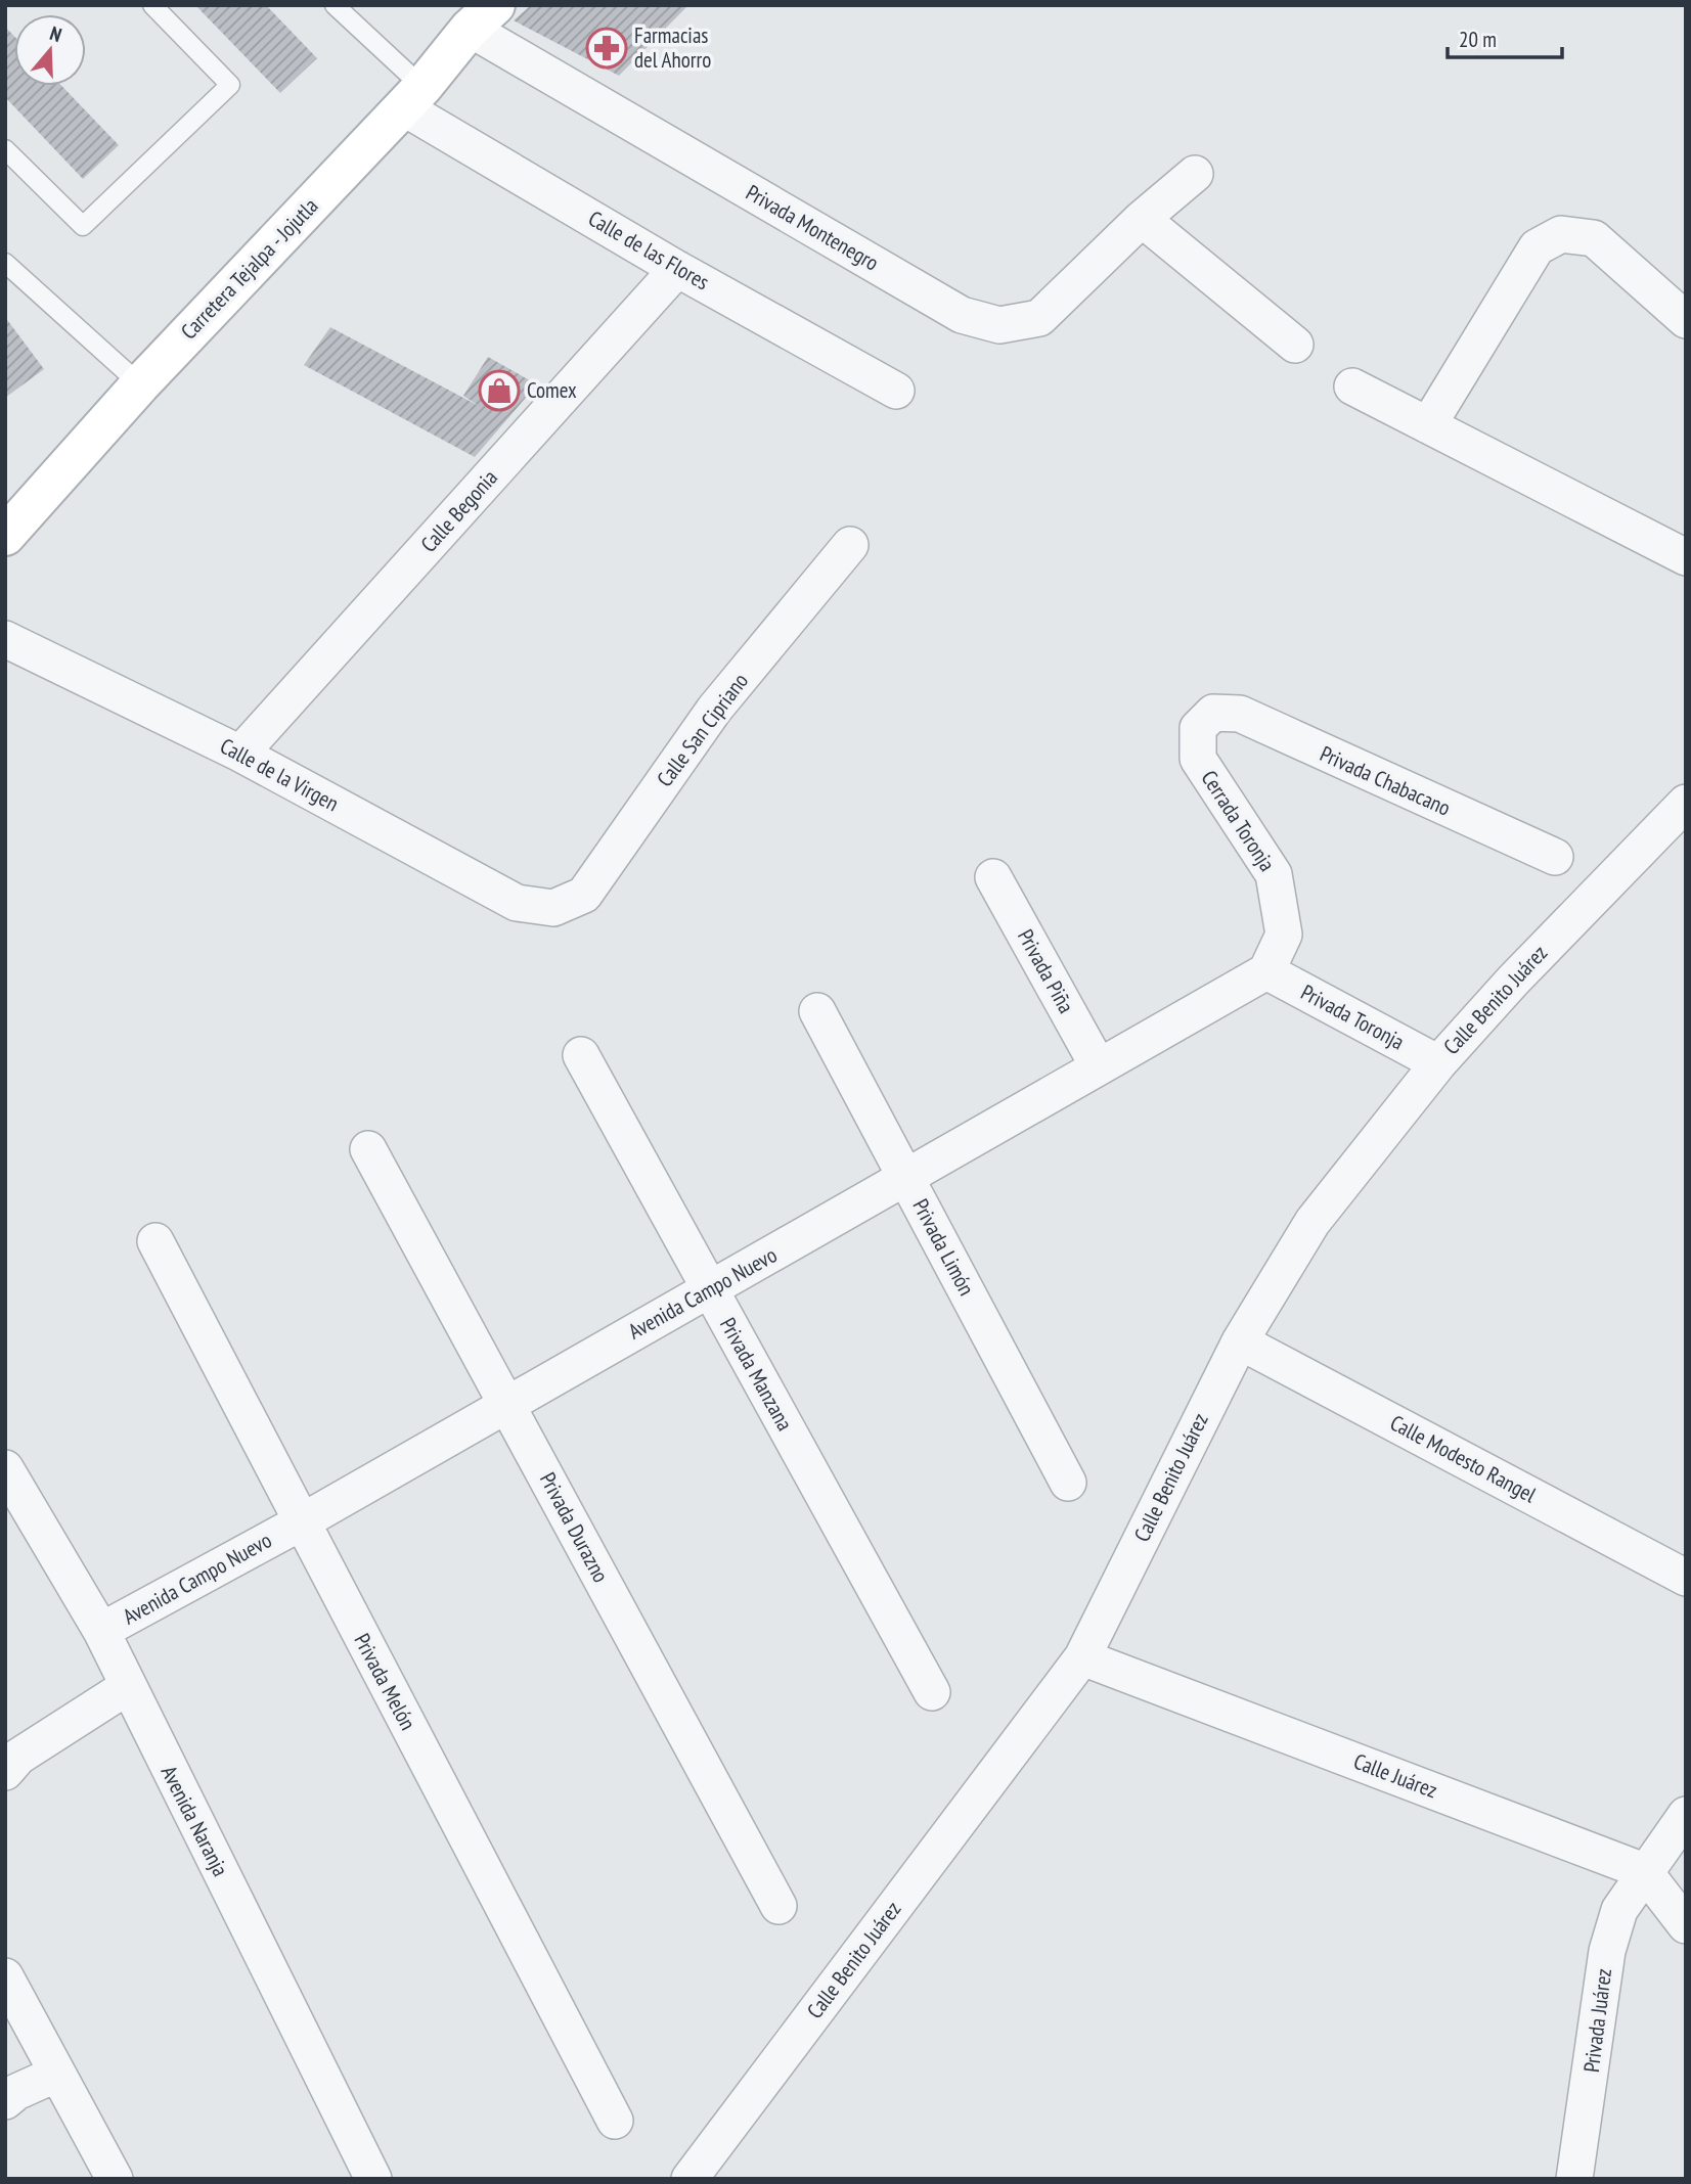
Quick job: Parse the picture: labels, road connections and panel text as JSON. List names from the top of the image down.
{
  "streets": {
    "main road": ["Carretera Tejalpa - Jojutla"],
    "street": [
      "Privada Montenegro",
      "Calle de las Flores",
      "Calle Begonia",
      "Calle San Cipriano",
      "Calle de la Virgen",
      "Privada Chabacano",
      "Cerrada Toronja",
      "Privada Piña",
      "Calle Benito Juárez",
      "Privada Toronja",
      "Privada Limón",
      "Avenida Campo Nuevo",
      "Privada Manzana",
      "Calle Modesto Rangel",
      "Privada Durazno",
      "Privada Melón",
      "Calle Juárez",
      "Avenida Naranja",
      "Privada Juárez"
    ]
  },
  "crossings": [
    ["Privada Montenegro", "Carretera Tejalpa - Jojutla"],
    ["Calle de las Flores", "Carretera Tejalpa - Jojutla"],
    ["Calle de las Flores", "Calle Begonia"],
    ["Calle Begonia", "Calle de la Virgen"],
    ["Calle San Cipriano", "Calle de la Virgen"],
    ["Privada Chabacano", "Cerrada Toronja"],
    ["Cerrada Toronja", "Privada Toronja"],
    ["Cerrada Toronja", "Avenida Campo Nuevo"],
    ["Privada Piña", "Avenida Campo Nuevo"],
    ["Calle Benito Juárez", "Privada Toronja"],
    ["Calle Benito Juárez", "Calle Modesto Rangel"],
    ["Calle Benito Juárez", "Calle Juárez"],
    ["Privada Toronja", "Avenida Campo Nuevo"],
    ["Privada Limón", "Avenida Campo Nuevo"],
    ["Avenida Campo Nuevo", "Privada Manzana"],
    ["Avenida Campo Nuevo", "Privada Durazno"],
    ["Avenida Campo Nuevo", "Privada Melón"],
    ["Avenida Campo Nuevo", "Avenida Naranja"],
    ["Calle Juárez", "Privada Juárez"]
  ],
  "places": {
    "pharmacy": ["Farmacias del Ahorro"],
    "shop": ["Comex"]
  },
  "scale_bar": "20 m",
  "north": "top"
}
